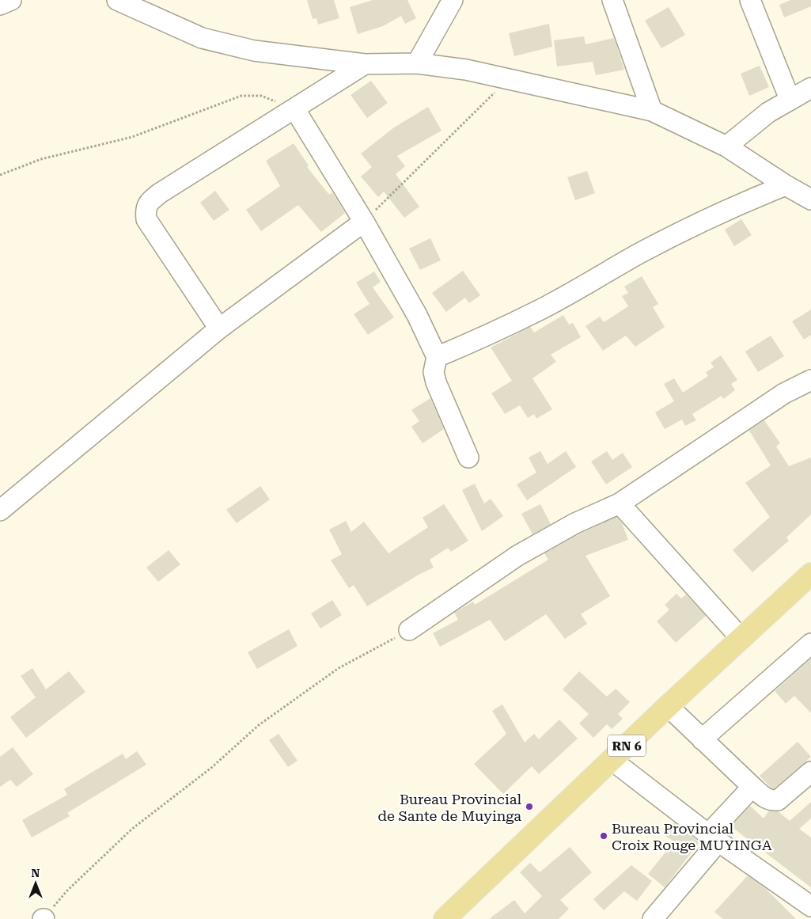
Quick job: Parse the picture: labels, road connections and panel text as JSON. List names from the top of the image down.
{
  "streets": {
    "main road": ["RN 6"]
  },
  "places": ["Bureau Provincial de Sante de Muyinga", "Bureau Provincial Croix Rouge MUYINGA"],
  "north": "top"
}
